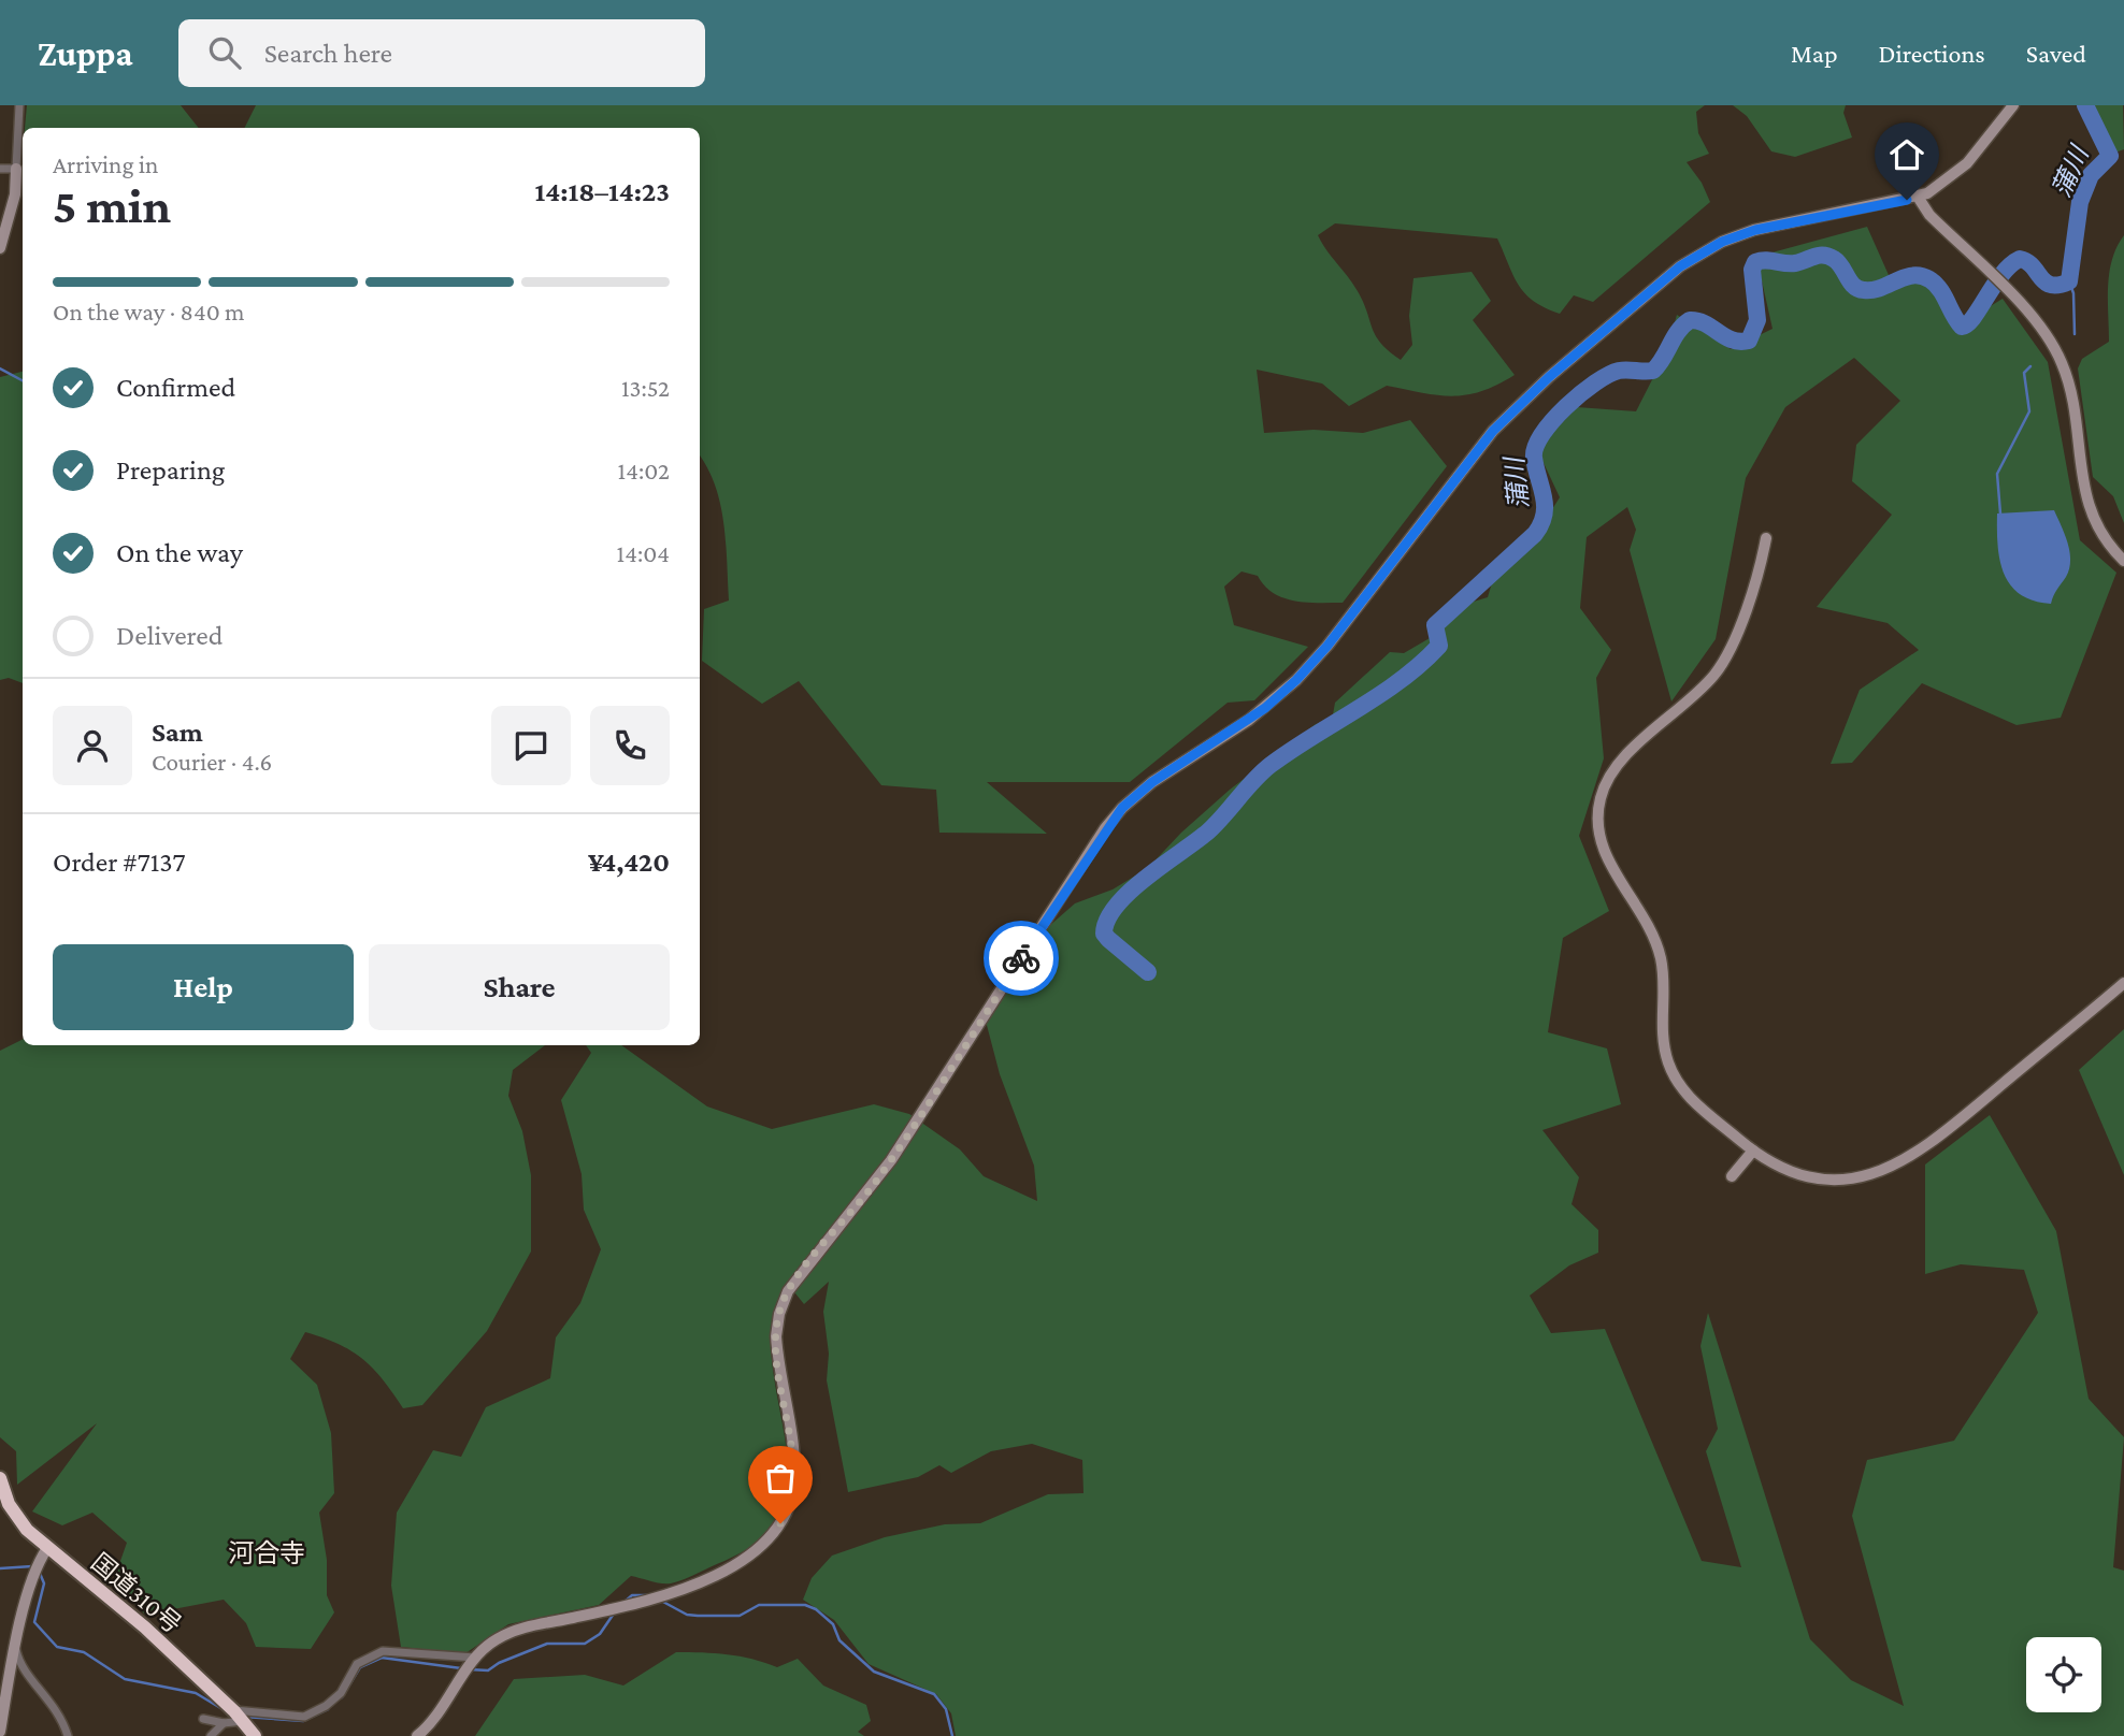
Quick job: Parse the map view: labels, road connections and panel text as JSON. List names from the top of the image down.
{
  "streets": {
    "highway": ["国道310号"]
  },
  "districts": ["河合寺"],
  "water": ["蒲川"],
  "page": {
    "header": "Zuppa",
    "search": "Search here",
    "nav": ["Map", "Directions", "Saved"],
    "heading": ["5 min", "Arriving in", "14:18–14:23"],
    "panel": [
      "Sam",
      "Courier · 4.6",
      "Order #7137",
      "¥4,420"
    ],
    "bar": "On the way · 840 m",
    "list": [
      ["Confirmed", "13:52"],
      ["Preparing", "14:02"],
      ["On the way", "14:04"],
      "Delivered"
    ],
    "buttons": ["Help", "Share"]
  }
}
